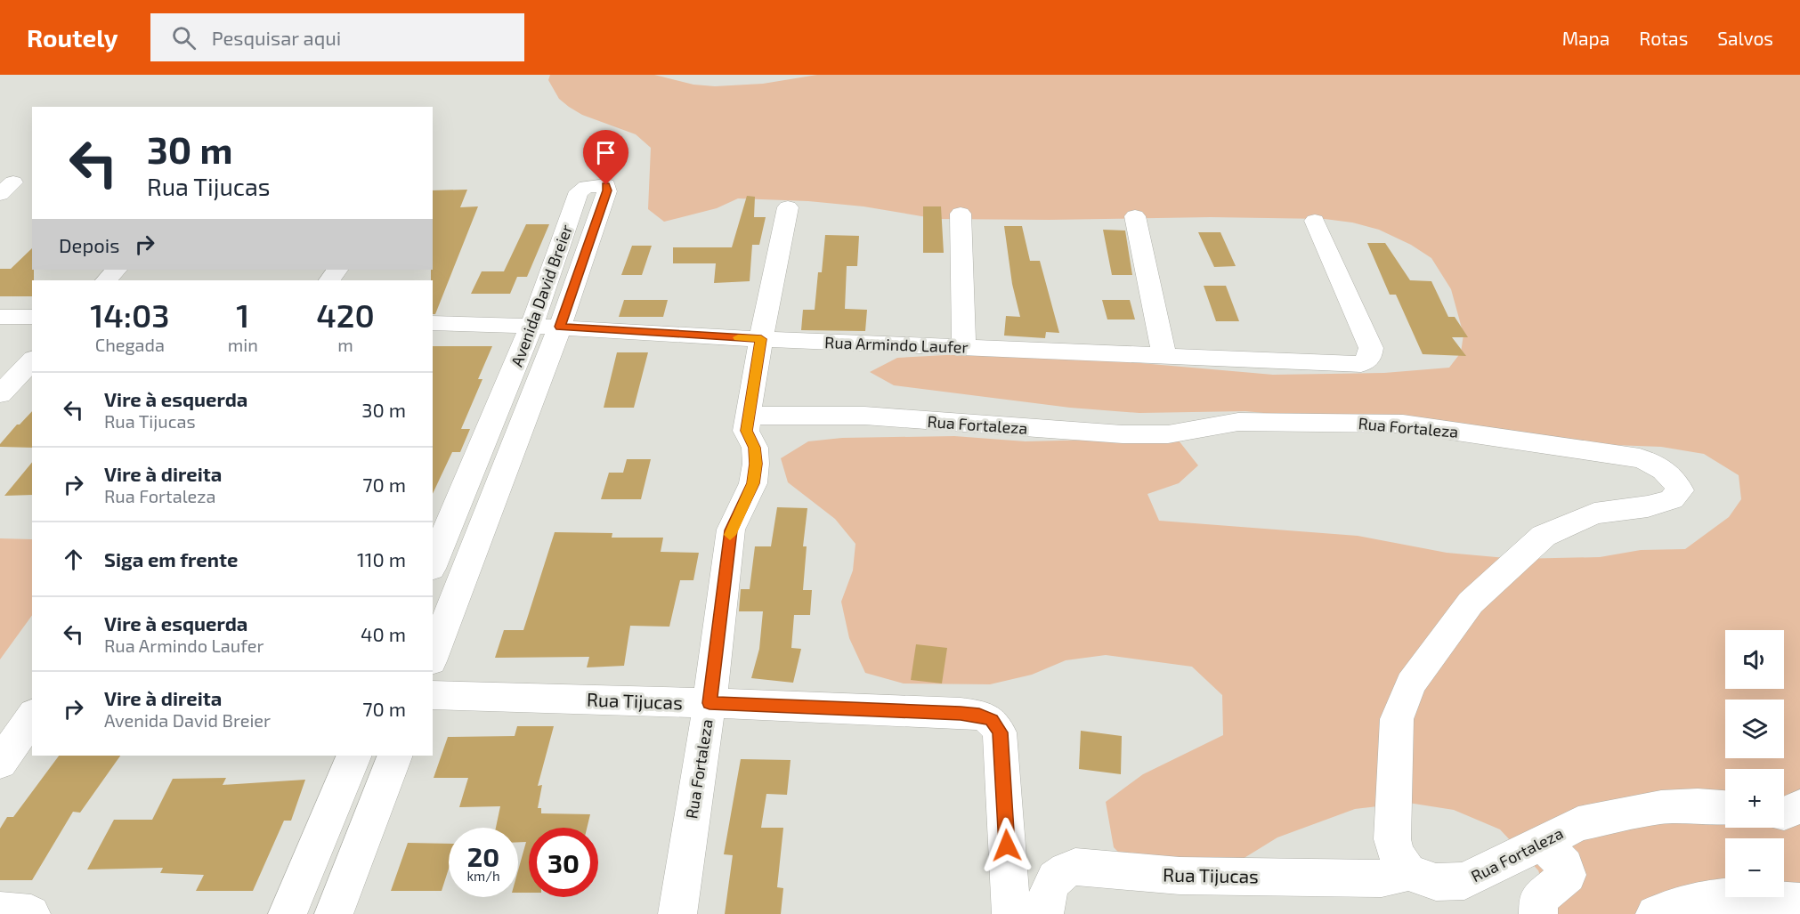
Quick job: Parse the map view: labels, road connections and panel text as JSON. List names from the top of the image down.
{
  "streets": {
    "street": [
      "Avenida David Breier",
      "Rua Armindo Laufer",
      "Rua Fortaleza",
      "Rua Tijucas"
    ]
  },
  "crossings": [
    ["Avenida David Breier", "Rua Armindo Laufer"],
    ["Rua Fortaleza", "Rua Tijucas"]
  ],
  "page": {
    "header": "Routely",
    "search": "Pesquisar aqui",
    "nav": ["Mapa", "Rotas", "Salvos"],
    "turn": ["30 m", "Rua Tijucas"],
    "then": "Depois",
    "eta": [
      "14:03",
      "Chegada",
      "1",
      "min",
      "420",
      "m"
    ],
    "list": [
      {
        "name": "Vire à esquerda",
        "note": "Rua Tijucas",
        "value": "30 m"
      },
      {
        "name": "Vire à direita",
        "note": "Rua Fortaleza",
        "value": "70 m"
      },
      {
        "name": "Siga em frente",
        "value": "110 m"
      },
      {
        "name": "Vire à esquerda",
        "note": "Rua Armindo Laufer",
        "value": "40 m"
      },
      {
        "name": "Vire à direita",
        "note": "Avenida David Breier",
        "value": "70 m"
      }
    ],
    "map_buttons": ["+", "−"],
    "speed": "20 km/h",
    "limit": "30"
  }
}
